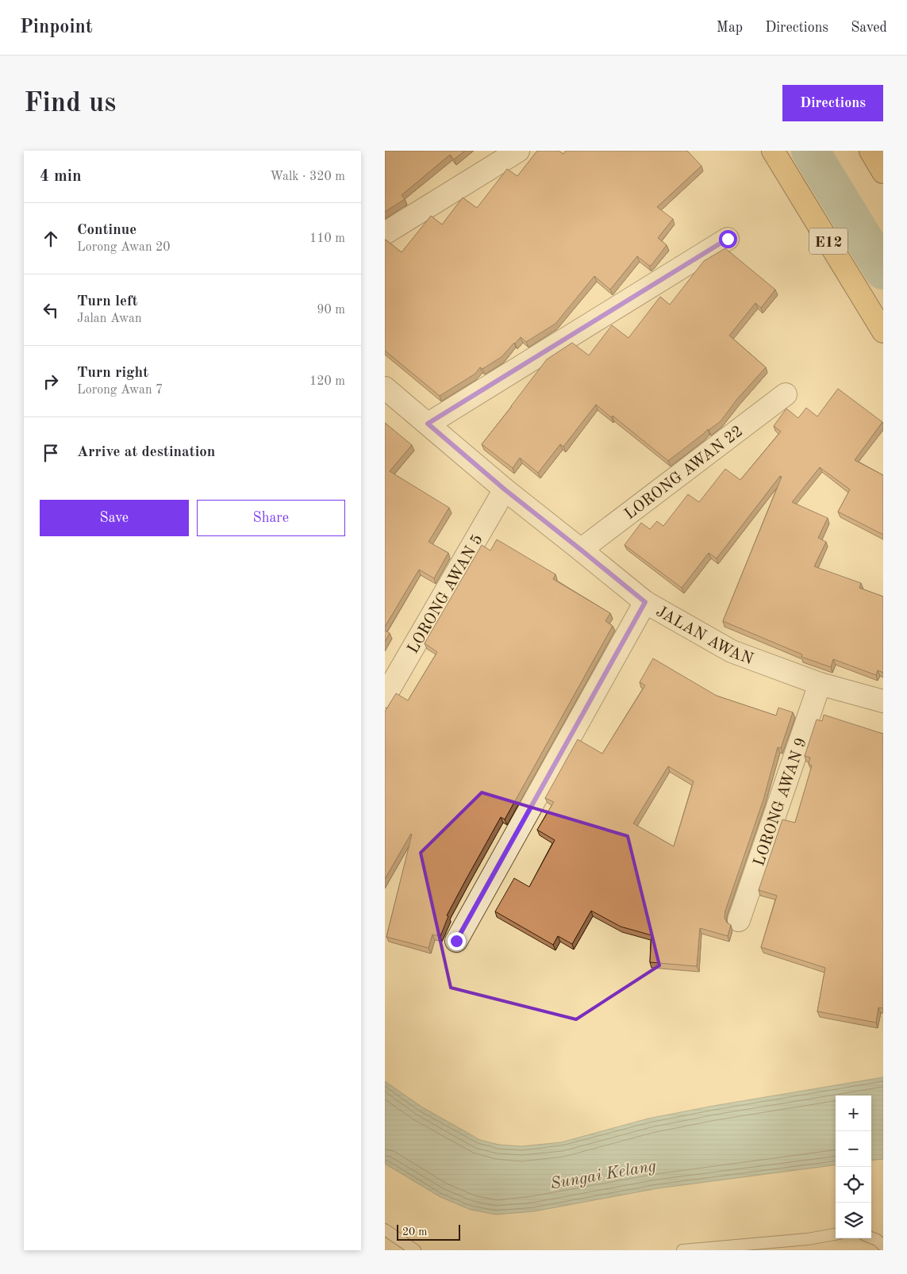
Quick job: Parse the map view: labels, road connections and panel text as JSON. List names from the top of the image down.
{
  "streets": {
    "highway": ["E12"],
    "street": [
      "LORONG AWAN 22",
      "LORONG AWAN 5",
      "JALAN AWAN",
      "LORONG AWAN 9"
    ]
  },
  "crossings": [
    ["LORONG AWAN 22", "JALAN AWAN"],
    ["LORONG AWAN 5", "JALAN AWAN"],
    ["JALAN AWAN", "LORONG AWAN 9"]
  ],
  "water": ["Sungai Kelang"],
  "scale_bar": "20 m",
  "page": {
    "header": "Pinpoint",
    "nav": ["Map", "Directions", "Saved"],
    "buttons": [
      "Directions",
      ["Save", "Share"]
    ],
    "title": "Find us",
    "heading": ["4 min", "Walk · 320 m"],
    "list": [
      ["Continue", "Lorong Awan 20", "110 m"],
      ["Turn left", "Jalan Awan", "90 m"],
      ["Turn right", "Lorong Awan 7", "120 m"],
      "Arrive at destination"
    ],
    "map_buttons": ["+", "−"],
    "scale": "20 m"
  }
}
